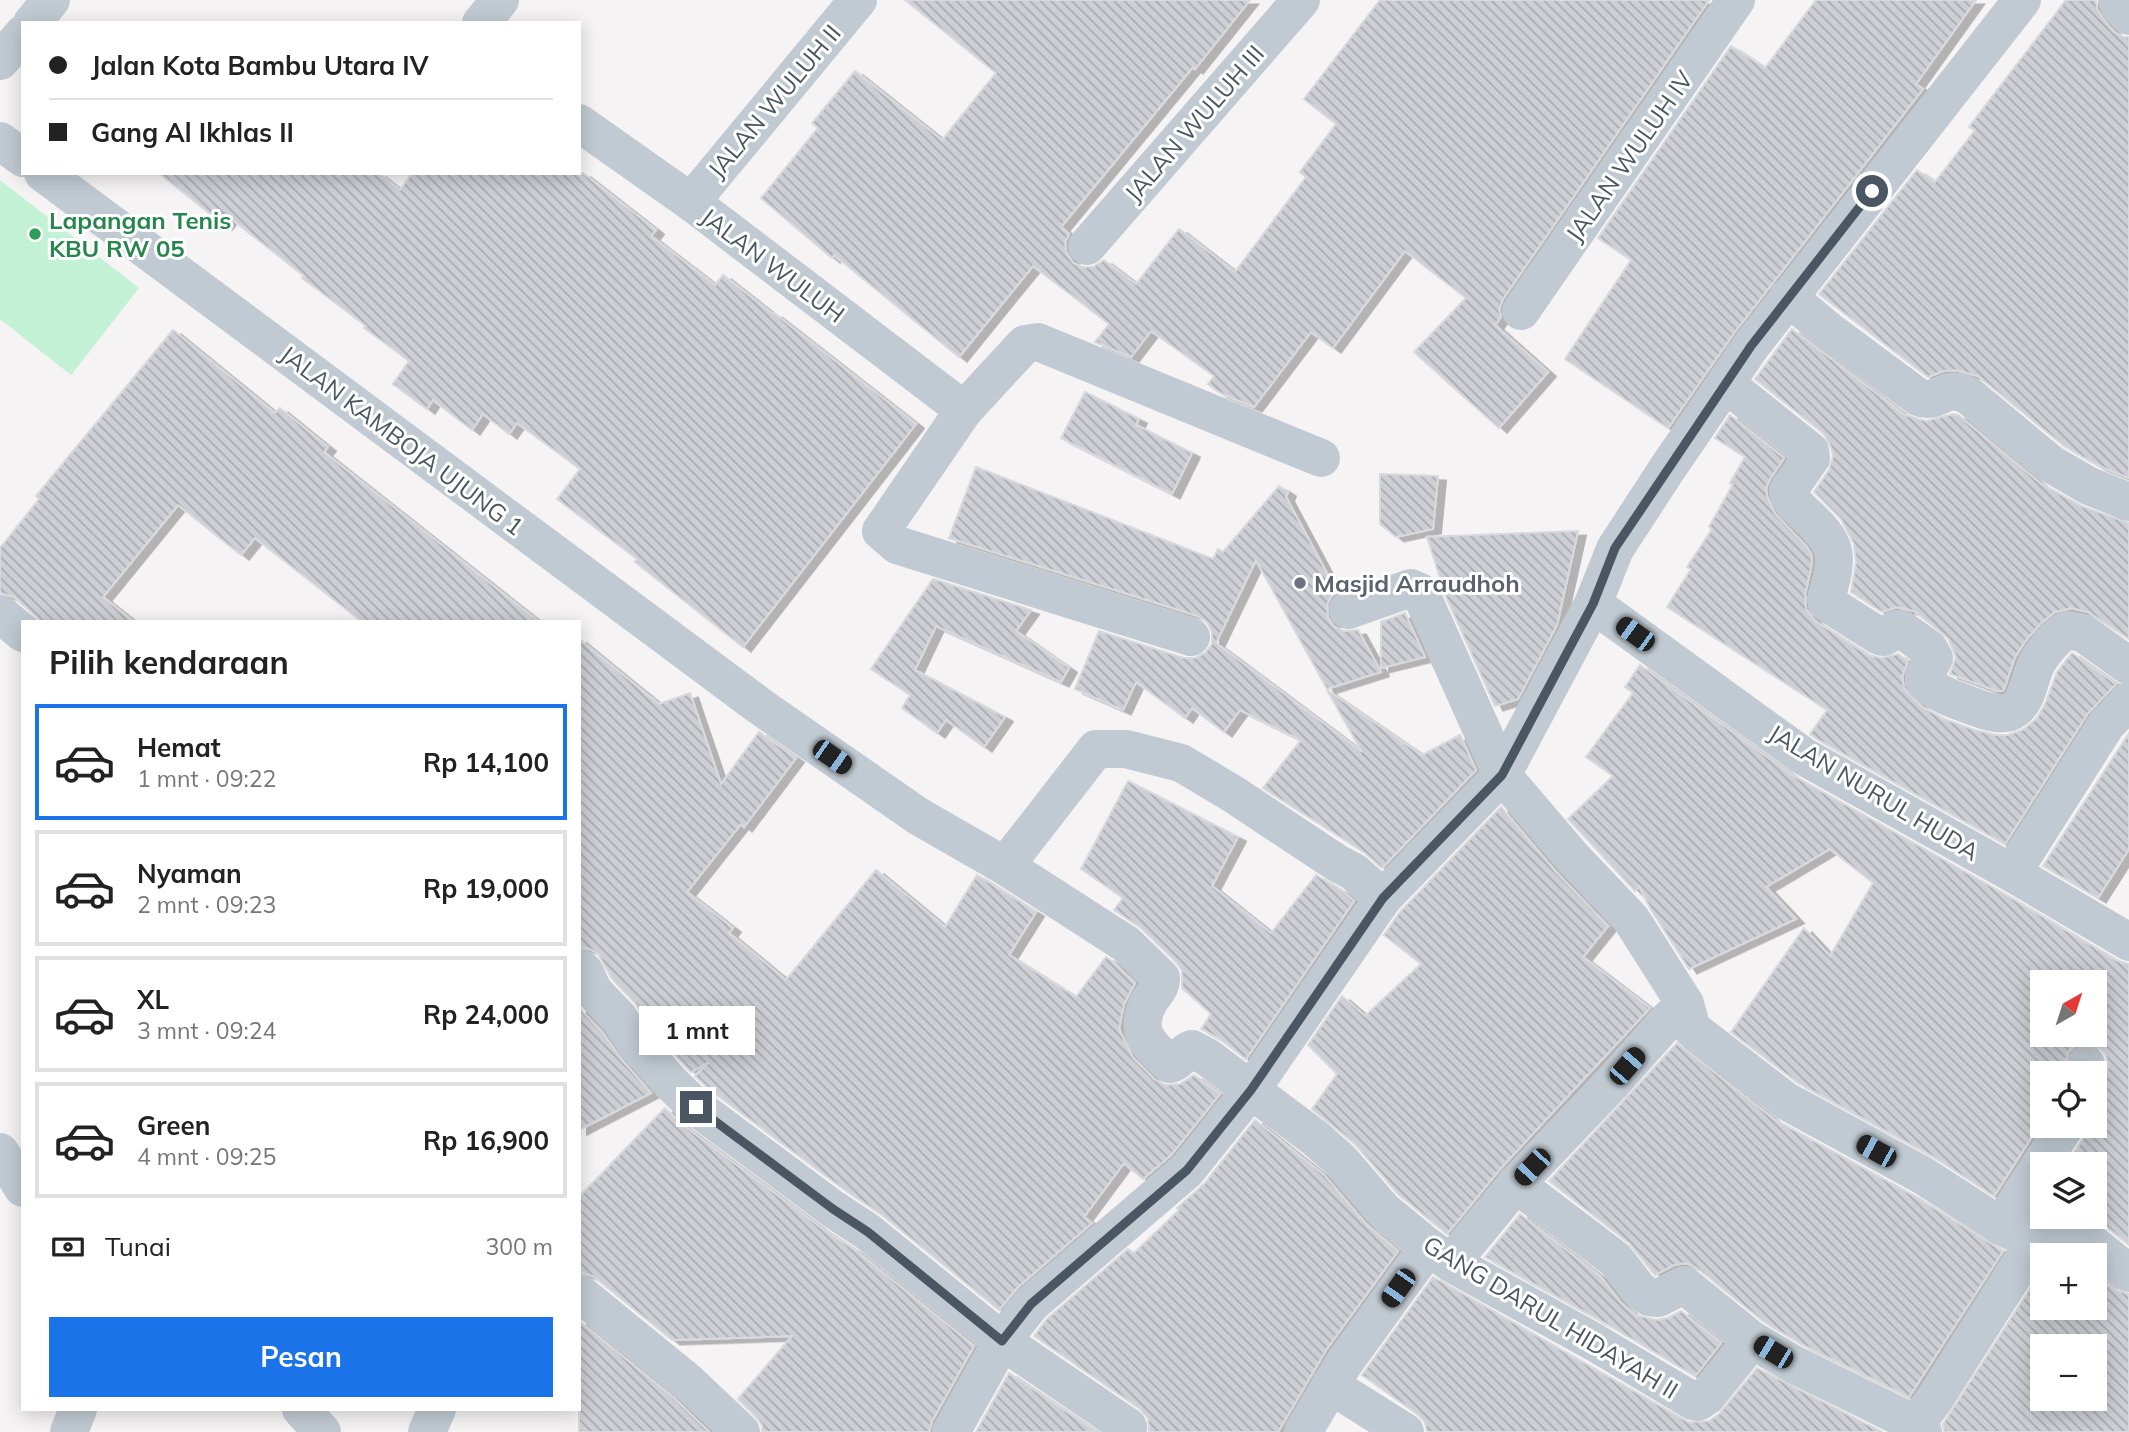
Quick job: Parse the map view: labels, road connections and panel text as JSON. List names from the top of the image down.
{
  "streets": {
    "street": [
      "JALAN WULUH II",
      "JALAN WULUH III",
      "JALAN WULUH IV",
      "JALAN WULUH",
      "JALAN KAMBOJA UJUNG 1",
      "JALAN NURUL HUDA",
      "GANG DARUL HIDAYAH II"
    ]
  },
  "crossings": [
    ["JALAN WULUH II", "JALAN WULUH"],
    ["JALAN KAMBOJA UJUNG 1", "GANG DARUL HIDAYAH II"]
  ],
  "places": ["Lapangan Tenis KBU RW 05", "Masjid Arraudhoh"],
  "north": "top right",
  "page": {
    "banner": ["Jalan Kota Bambu Utara IV", "Gang Al Ikhlas II"],
    "heading": "Pilih kendaraan",
    "list": [
      {
        "name": "Hemat",
        "note": "1 mnt · 09:22",
        "value": "Rp 14,100"
      },
      {
        "name": "Nyaman",
        "note": "2 mnt · 09:23",
        "value": "Rp 19,000"
      },
      {
        "name": "XL",
        "note": "3 mnt · 09:24",
        "value": "Rp 24,000"
      },
      {
        "name": "Green",
        "note": "4 mnt · 09:25",
        "value": "Rp 16,900"
      }
    ],
    "map_buttons": ["+", "−"],
    "bubble": "1 mnt",
    "pay": ["Tunai", "300 m"],
    "buttons": "Pesan"
  }
}
